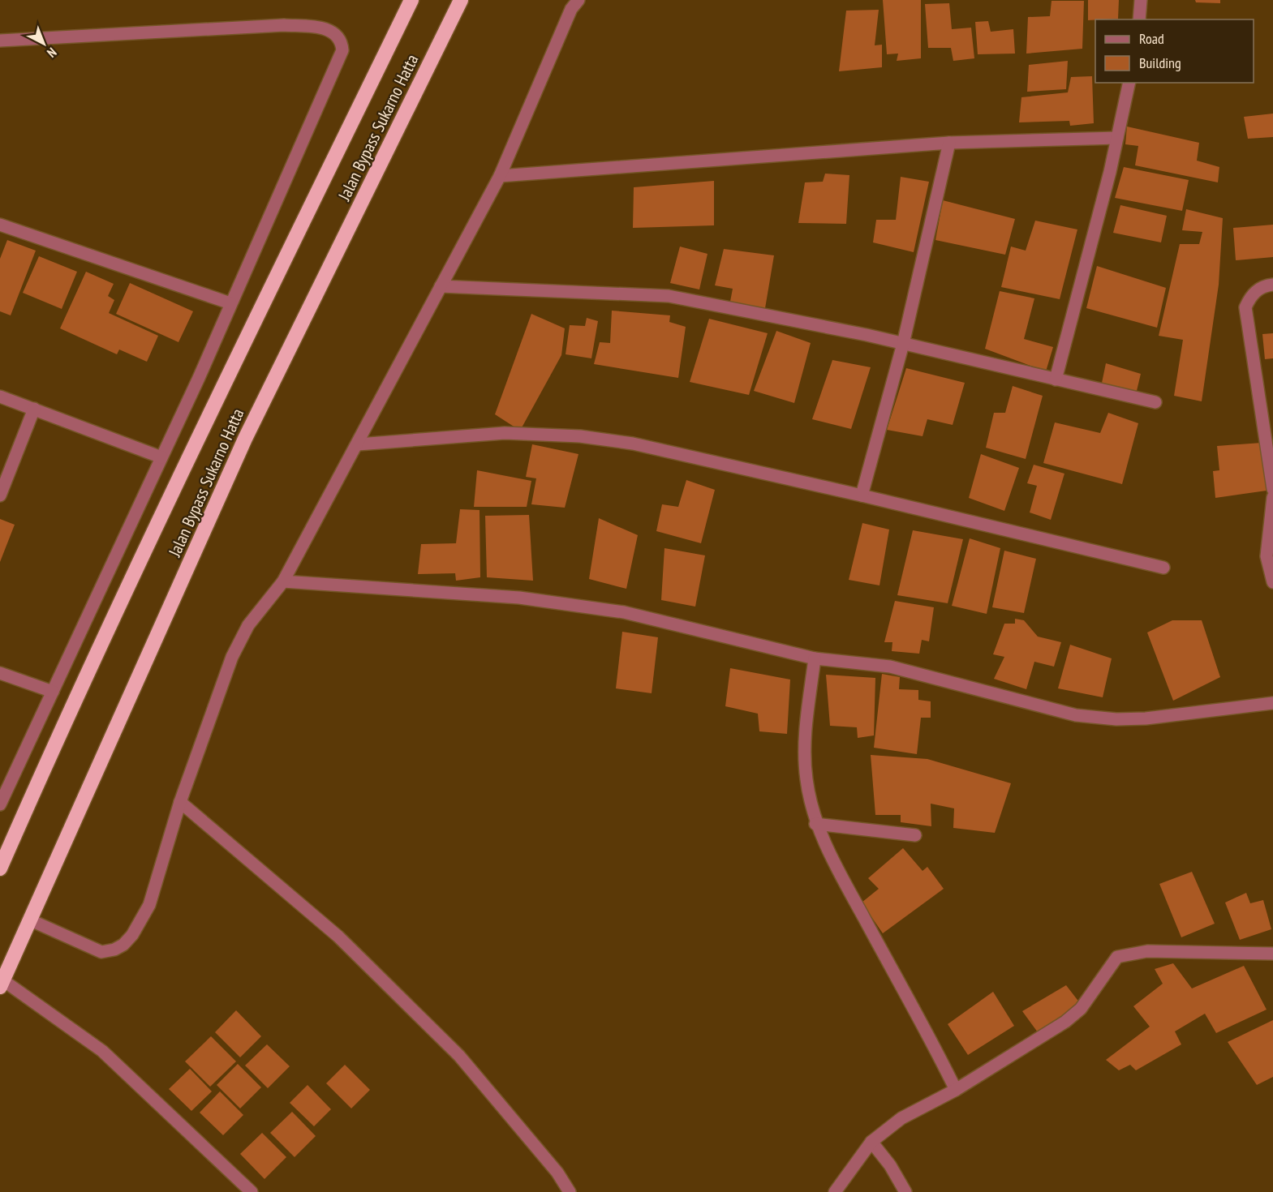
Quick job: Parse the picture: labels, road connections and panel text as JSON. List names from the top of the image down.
{
  "streets": {
    "highway": ["Jalan Bypass Sukarno Hatta"]
  },
  "legend": ["Road", "Building"],
  "north": "bottom right"
}
